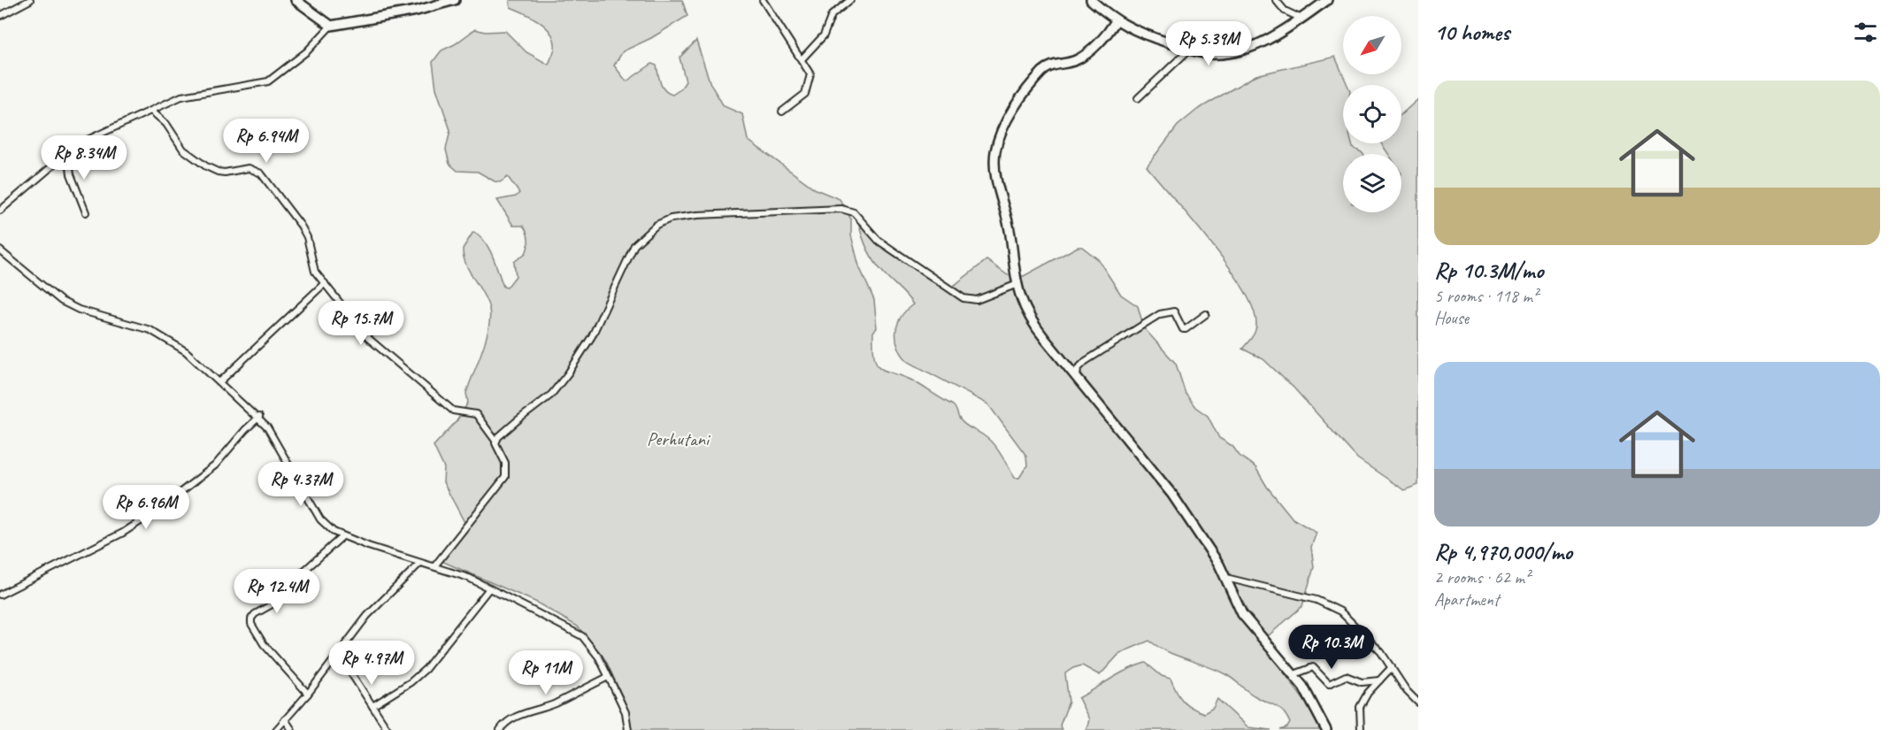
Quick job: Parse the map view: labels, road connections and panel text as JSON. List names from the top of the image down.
{
  "parks": ["Perhutani"],
  "north": "bottom left",
  "page": {
    "heading": "10 homes",
    "price": [
      "Rp 5.39M",
      "Rp 6.94M",
      "Rp 8.34M",
      "Rp 15.7M",
      "Rp 4.37M",
      "Rp 6.96M",
      "Rp 12.4M",
      "Rp 10.3M",
      "Rp 4.97M",
      "Rp 11M"
    ],
    "list": [
      {
        "name": "Rp 10.3M/mo",
        "note": "5 rooms · 118 m² · House"
      },
      {
        "name": "Rp 4,970,000/mo",
        "note": "2 rooms · 62 m² · Apartment"
      }
    ]
  }
}
